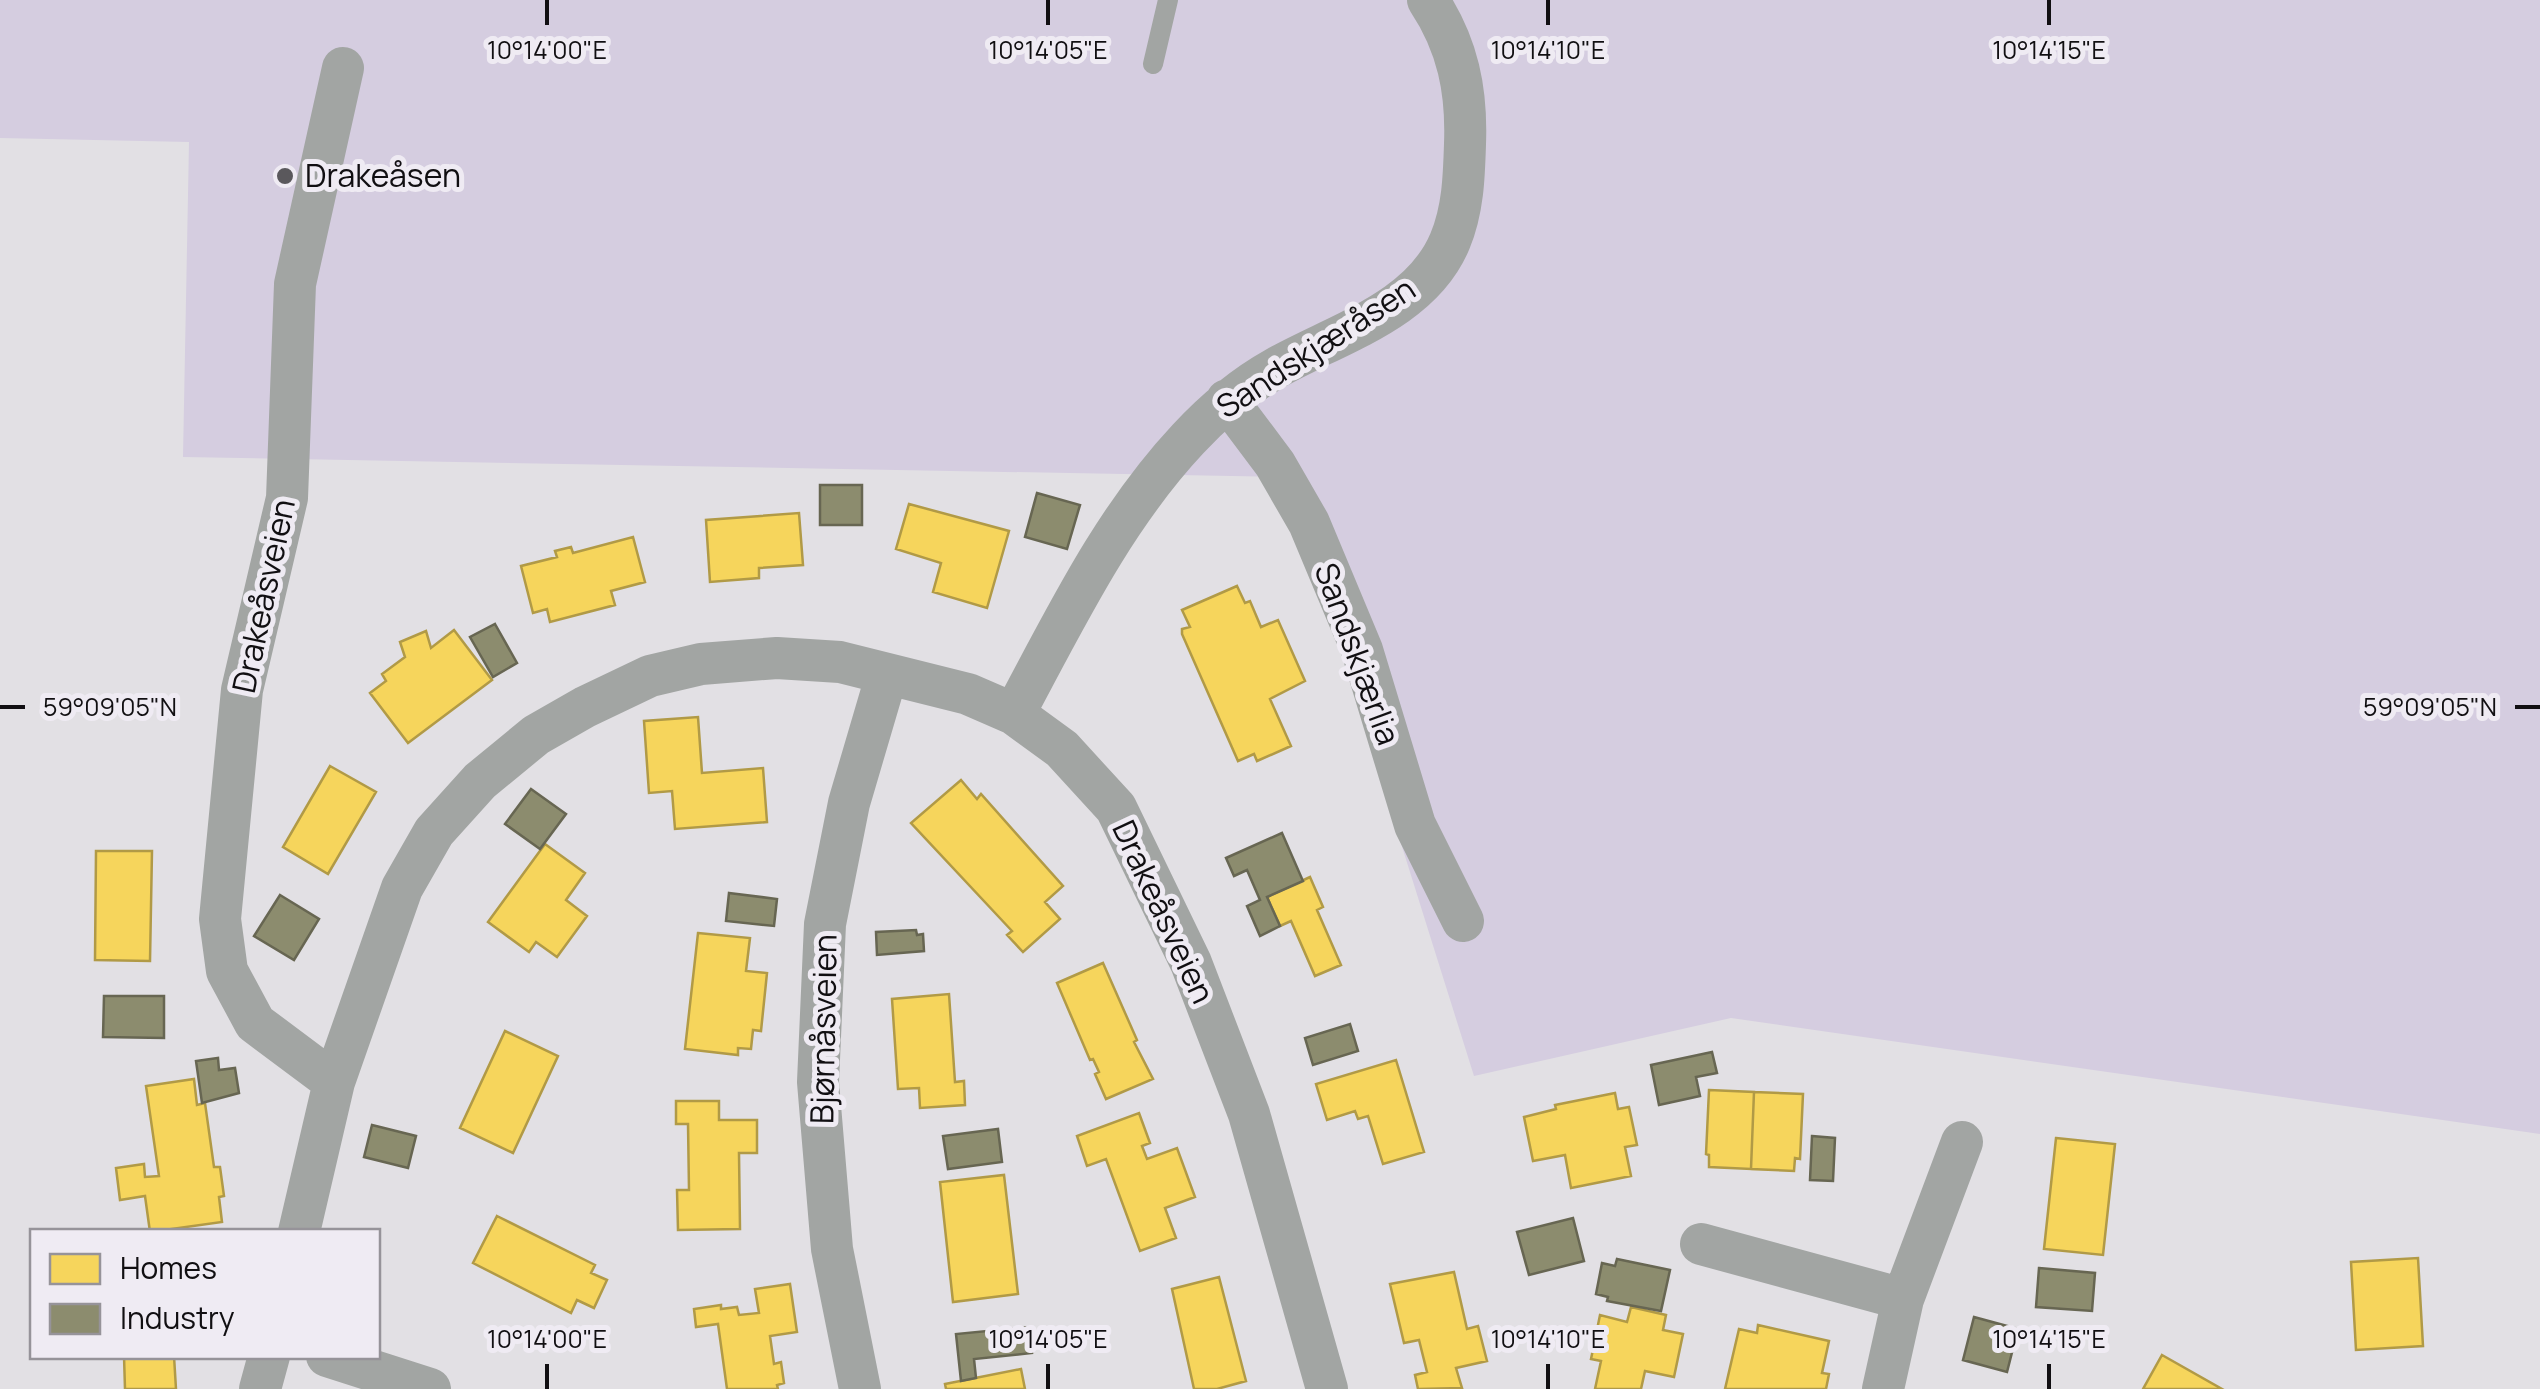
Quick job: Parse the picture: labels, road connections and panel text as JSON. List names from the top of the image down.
{
  "streets": {
    "street": [
      "Sandskjæråsen",
      "Drakeåsveien",
      "Sandskjærlia",
      "Bjørnåsveien"
    ]
  },
  "crossings": [
    ["Sandskjæråsen", "Drakeåsveien"],
    ["Sandskjæråsen", "Sandskjærlia"],
    ["Drakeåsveien", "Bjørnåsveien"]
  ],
  "places": ["Drakeåsen"],
  "legend": ["Homes", "Industry"],
  "coordinates": [
    "10°14'00\"E",
    "10°14'05\"E",
    "10°14'10\"E",
    "10°14'15\"E",
    "59°09'05\"N"
  ]
}
